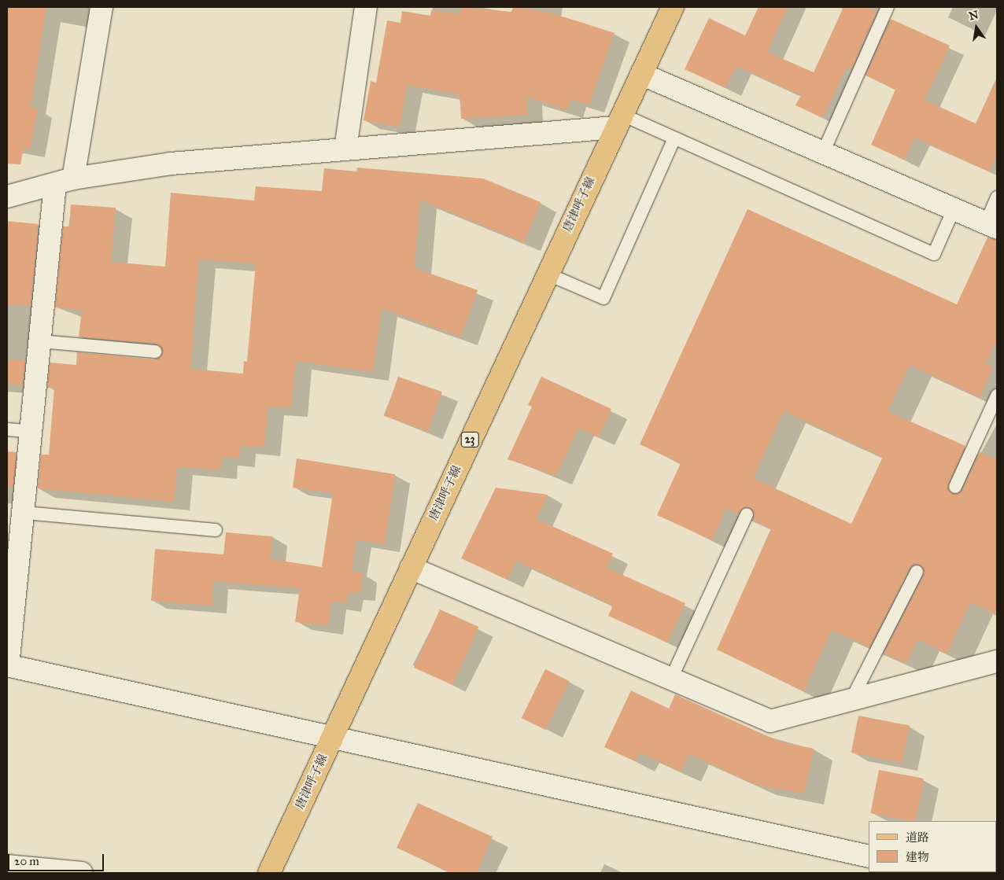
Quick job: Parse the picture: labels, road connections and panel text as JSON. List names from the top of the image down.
{
  "streets": {
    "main road": ["唐津呼子線", "23"]
  },
  "legend": ["道路", "建物"],
  "scale_bar": "20 m",
  "north": "top"
}
